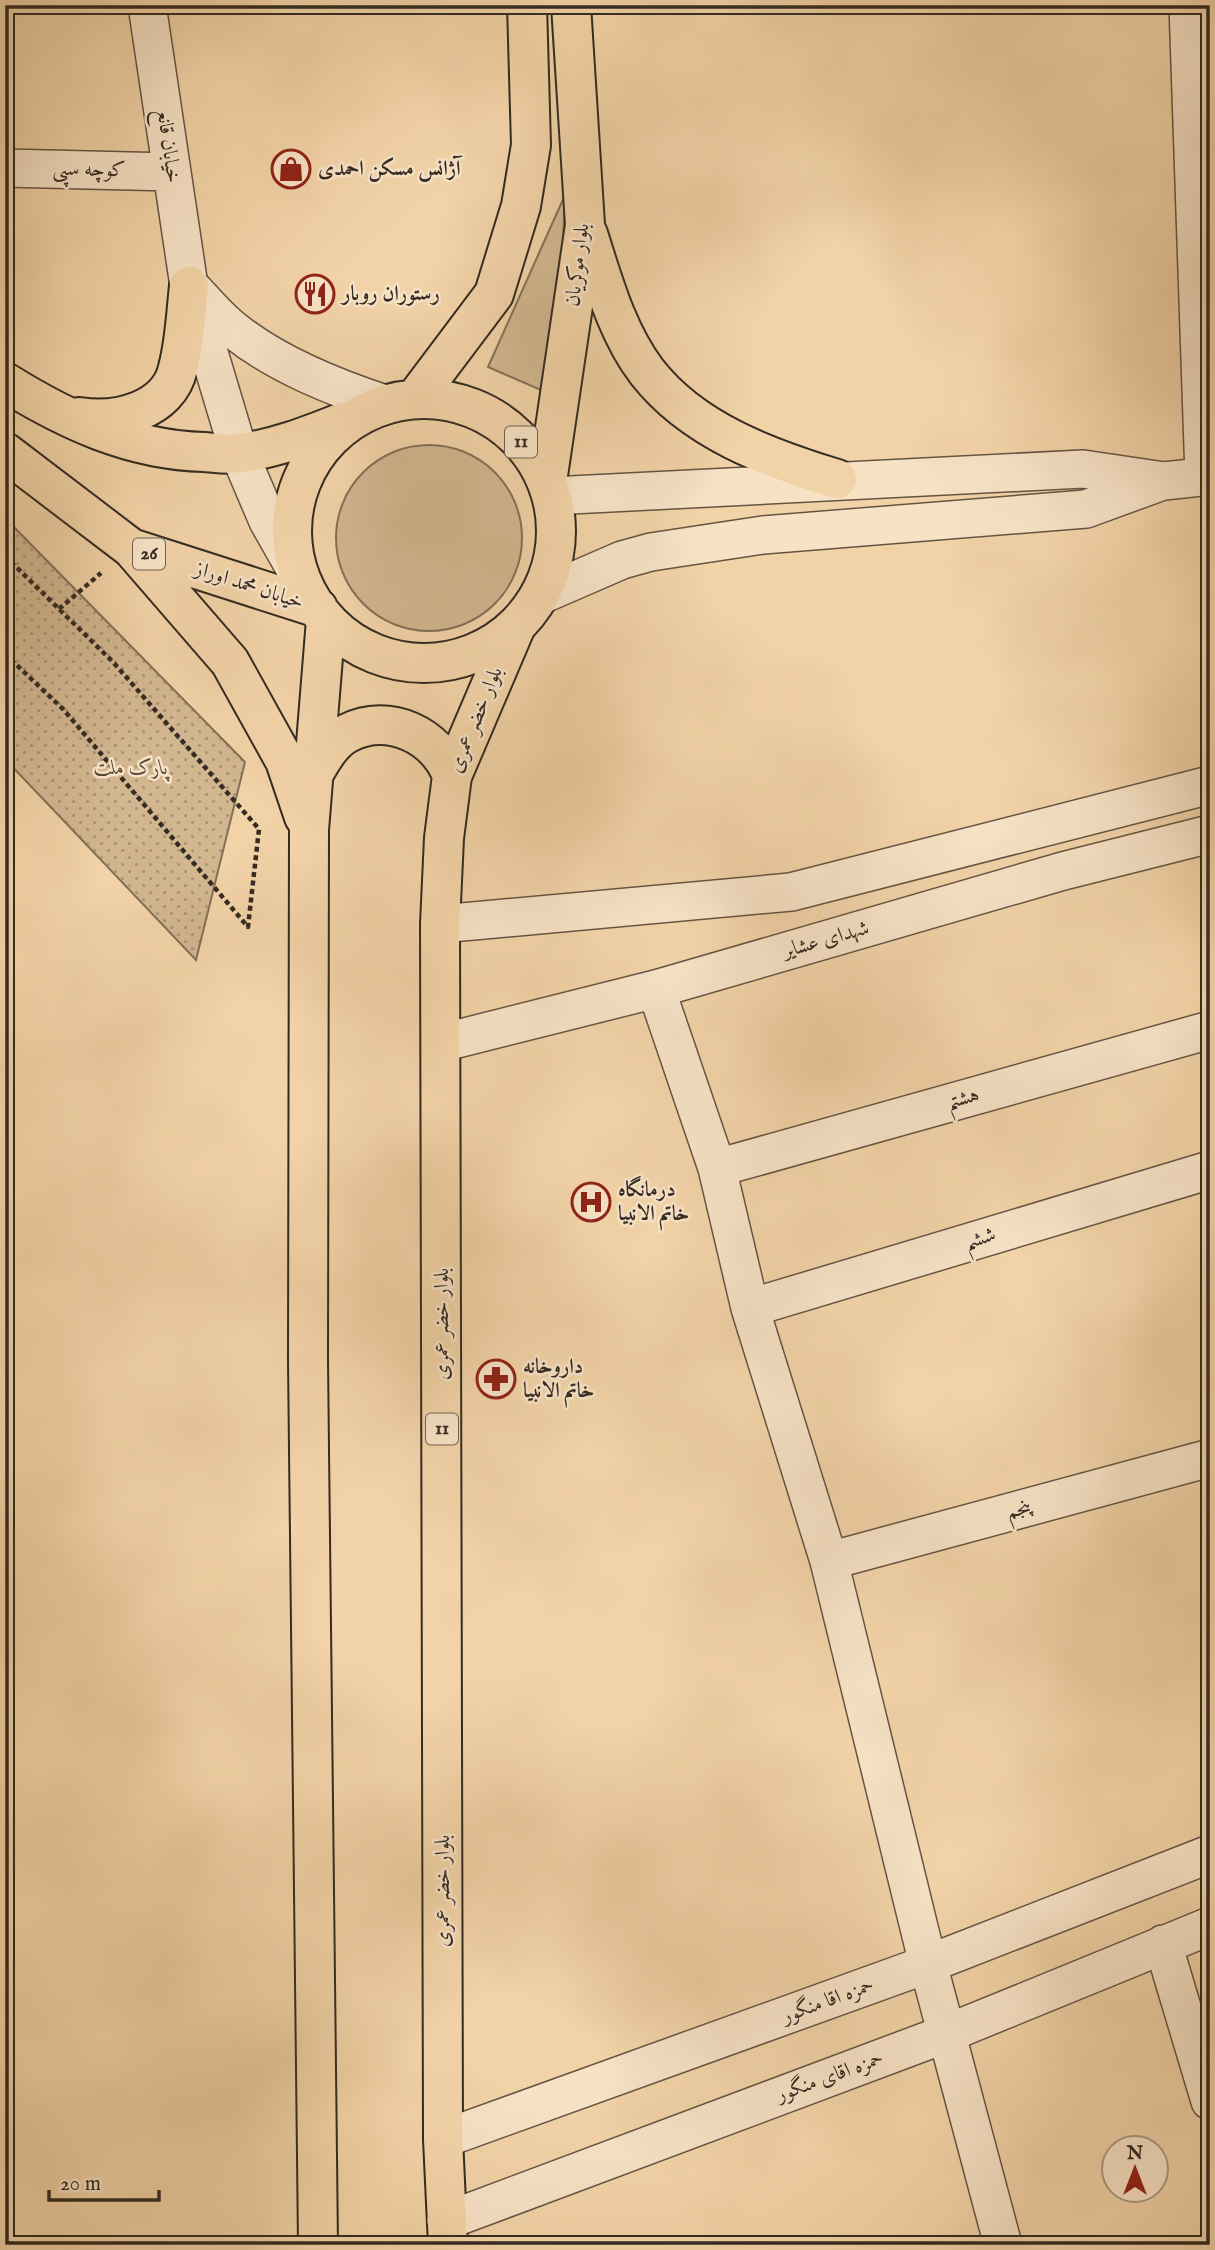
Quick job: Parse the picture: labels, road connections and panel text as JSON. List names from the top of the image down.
{
  "streets": {
    "main road": [
      "بلوار موکریان",
      "11",
      "26",
      "خیابان محمد اوراز",
      "بلوار خضر عمری"
    ],
    "street": [
      "خیابان قانع",
      "کوچه سپی",
      "شهدای عشایر",
      "هشتم",
      "ششم",
      "پنجم",
      "حمزه اقا منگور",
      "حمزه اقای منگور"
    ]
  },
  "crossings": [
    ["خیابان قانع", "کوچه سپی"],
    ["خیابان قانع", "11"],
    ["بلوار موکریان", "11"],
    ["11", "خیابان محمد اوراز"],
    ["11", "بلوار خضر عمری"],
    ["بلوار خضر عمری", "شهدای عشایر"],
    ["بلوار خضر عمری", "حمزه اقا منگور"],
    ["بلوار خضر عمری", "حمزه اقای منگور"]
  ],
  "parks": ["پارک ملت"],
  "places": {
    "shop": ["آژانس مسکن احمدی"],
    "restaurant": ["رستوران روبار"],
    "hospital": ["درمانگاه خاتم الانبیا"],
    "pharmacy": ["داروخانه خاتم الانبیا"]
  },
  "scale_bar": "20 m",
  "north": "top"
}
